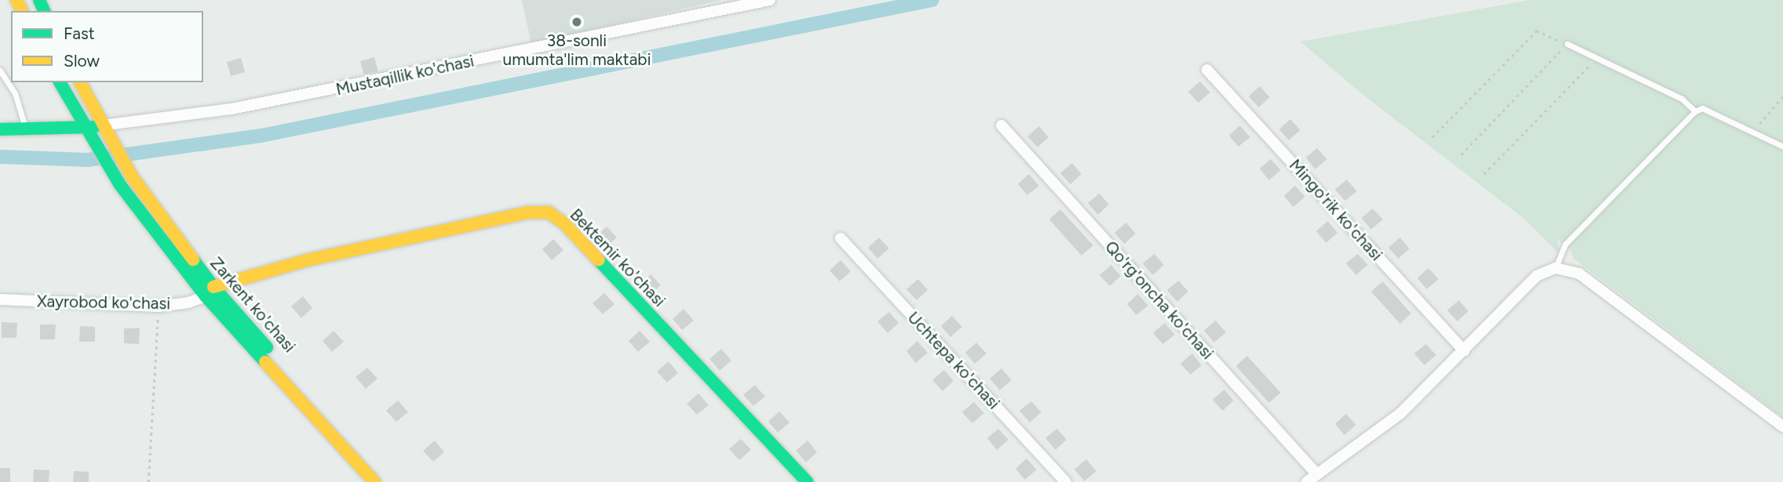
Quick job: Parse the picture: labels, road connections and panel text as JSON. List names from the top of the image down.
{
  "streets": {
    "main road": ["Bektemir ko'chasi", "Zarkent ko'chasi"],
    "street": [
      "Mustaqillik ko'chasi",
      "Mingo'rik ko'chasi",
      "Qo'rg'oncha ko'chasi",
      "Xayrobod ko'chasi",
      "Uchtepa ko'chasi"
    ]
  },
  "crossings": [
    ["Mustaqillik ko'chasi", "Zarkent ko'chasi"],
    ["Bektemir ko'chasi", "Xayrobod ko'chasi"],
    ["Bektemir ko'chasi", "Zarkent ko'chasi"],
    ["Xayrobod ko'chasi", "Zarkent ko'chasi"]
  ],
  "places": ["38-sonli umumta'lim maktabi"],
  "legend": ["Fast", "Slow"]
}
